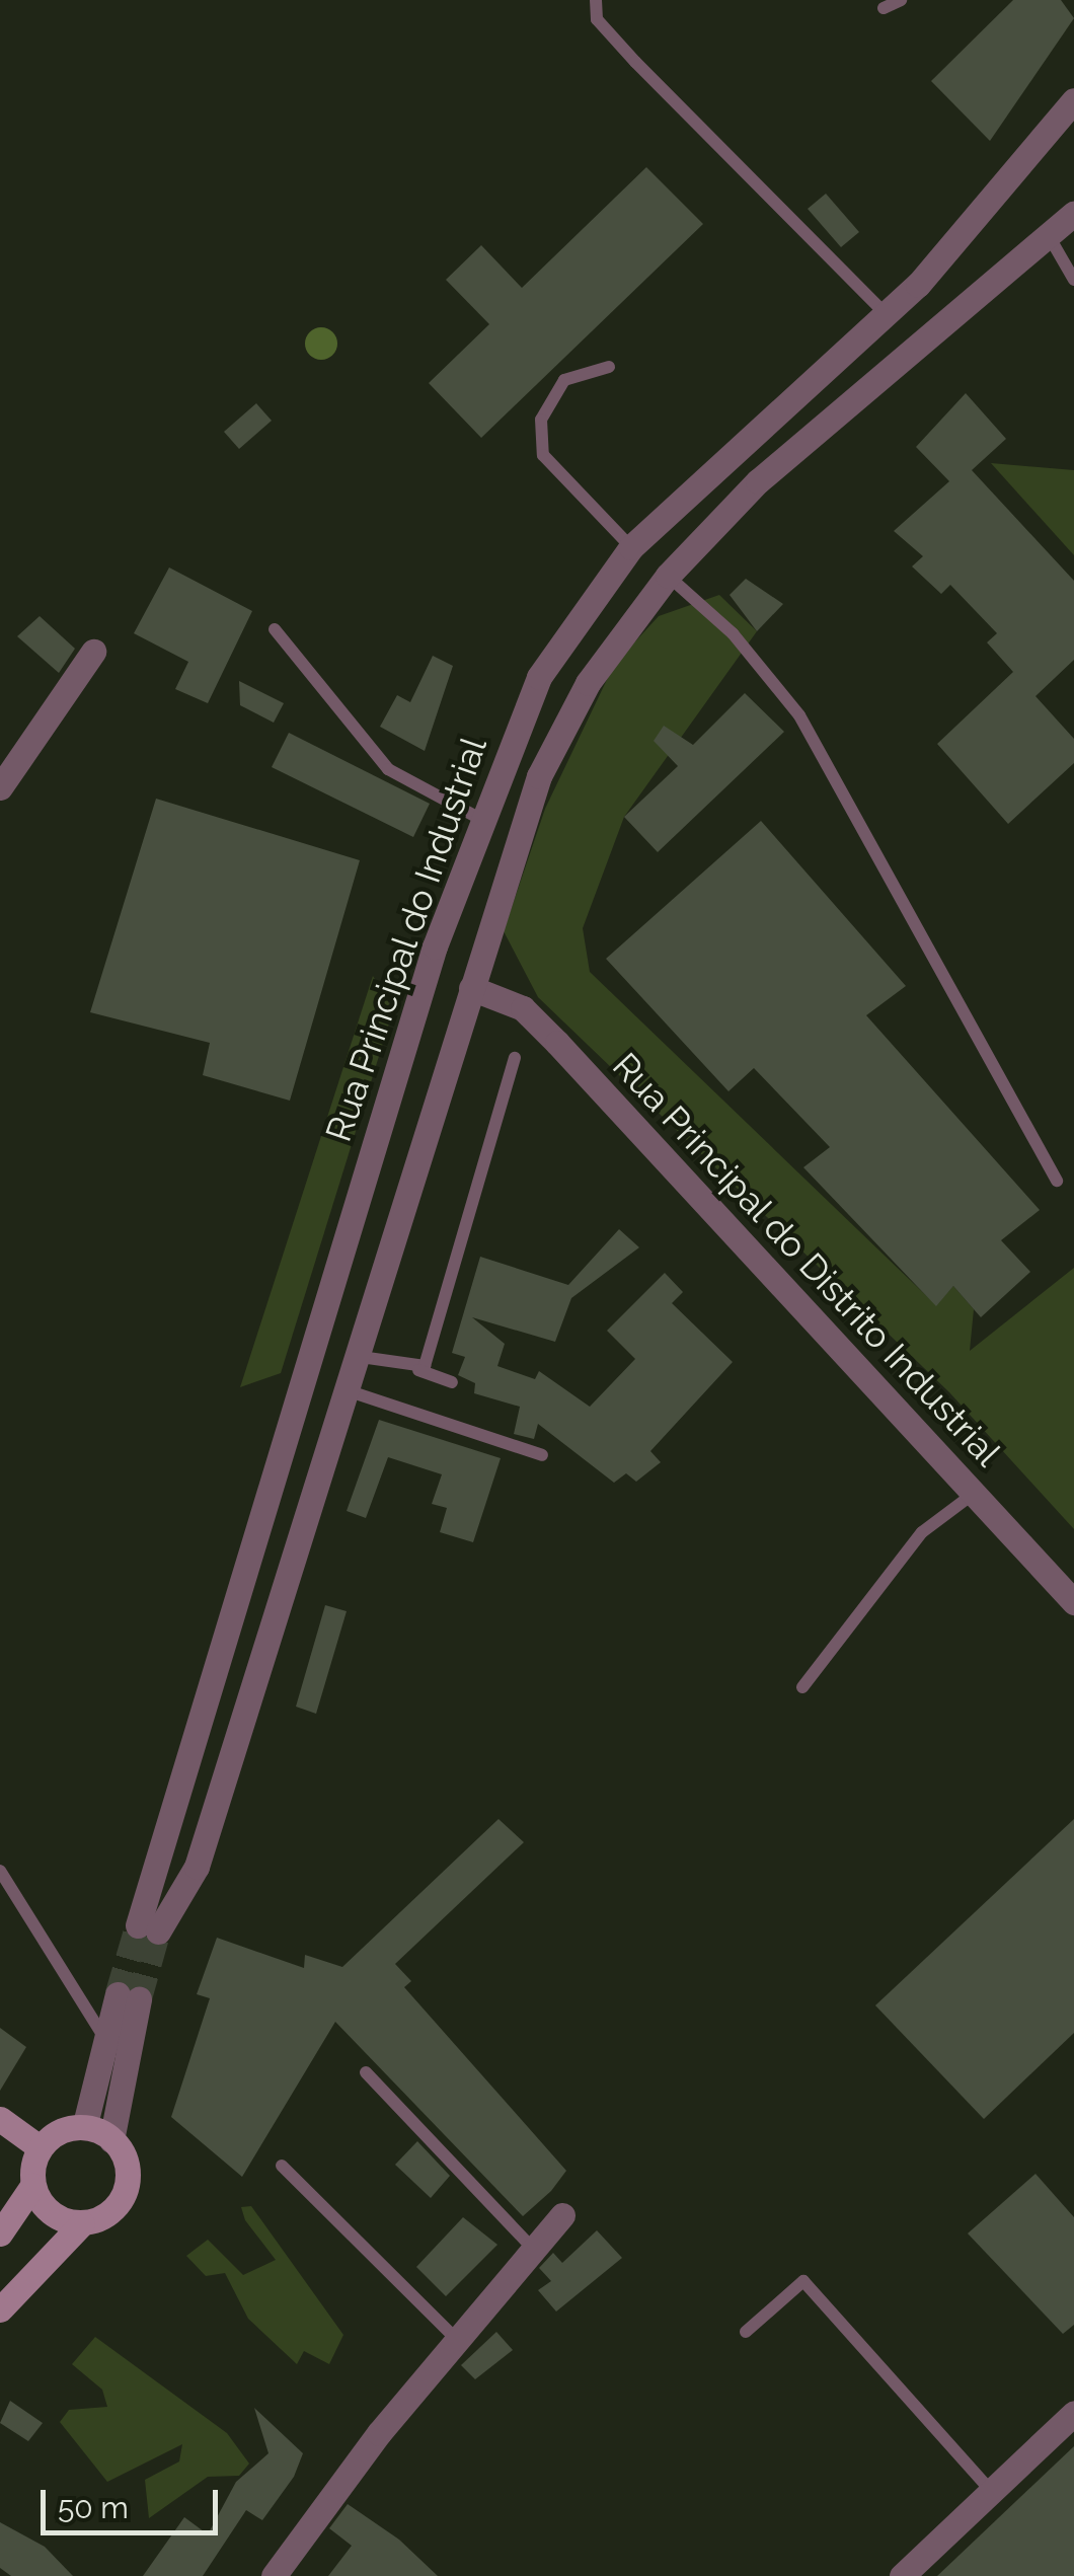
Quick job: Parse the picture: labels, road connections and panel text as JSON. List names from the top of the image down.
{
  "streets": {
    "street": ["Rua Principal do Industrial", "Rua Principal do Distrito Industrial"]
  },
  "crossings": [
    ["Rua Principal do Industrial", "Rua Principal do Distrito Industrial"]
  ],
  "scale_bar": "50 m"
}
